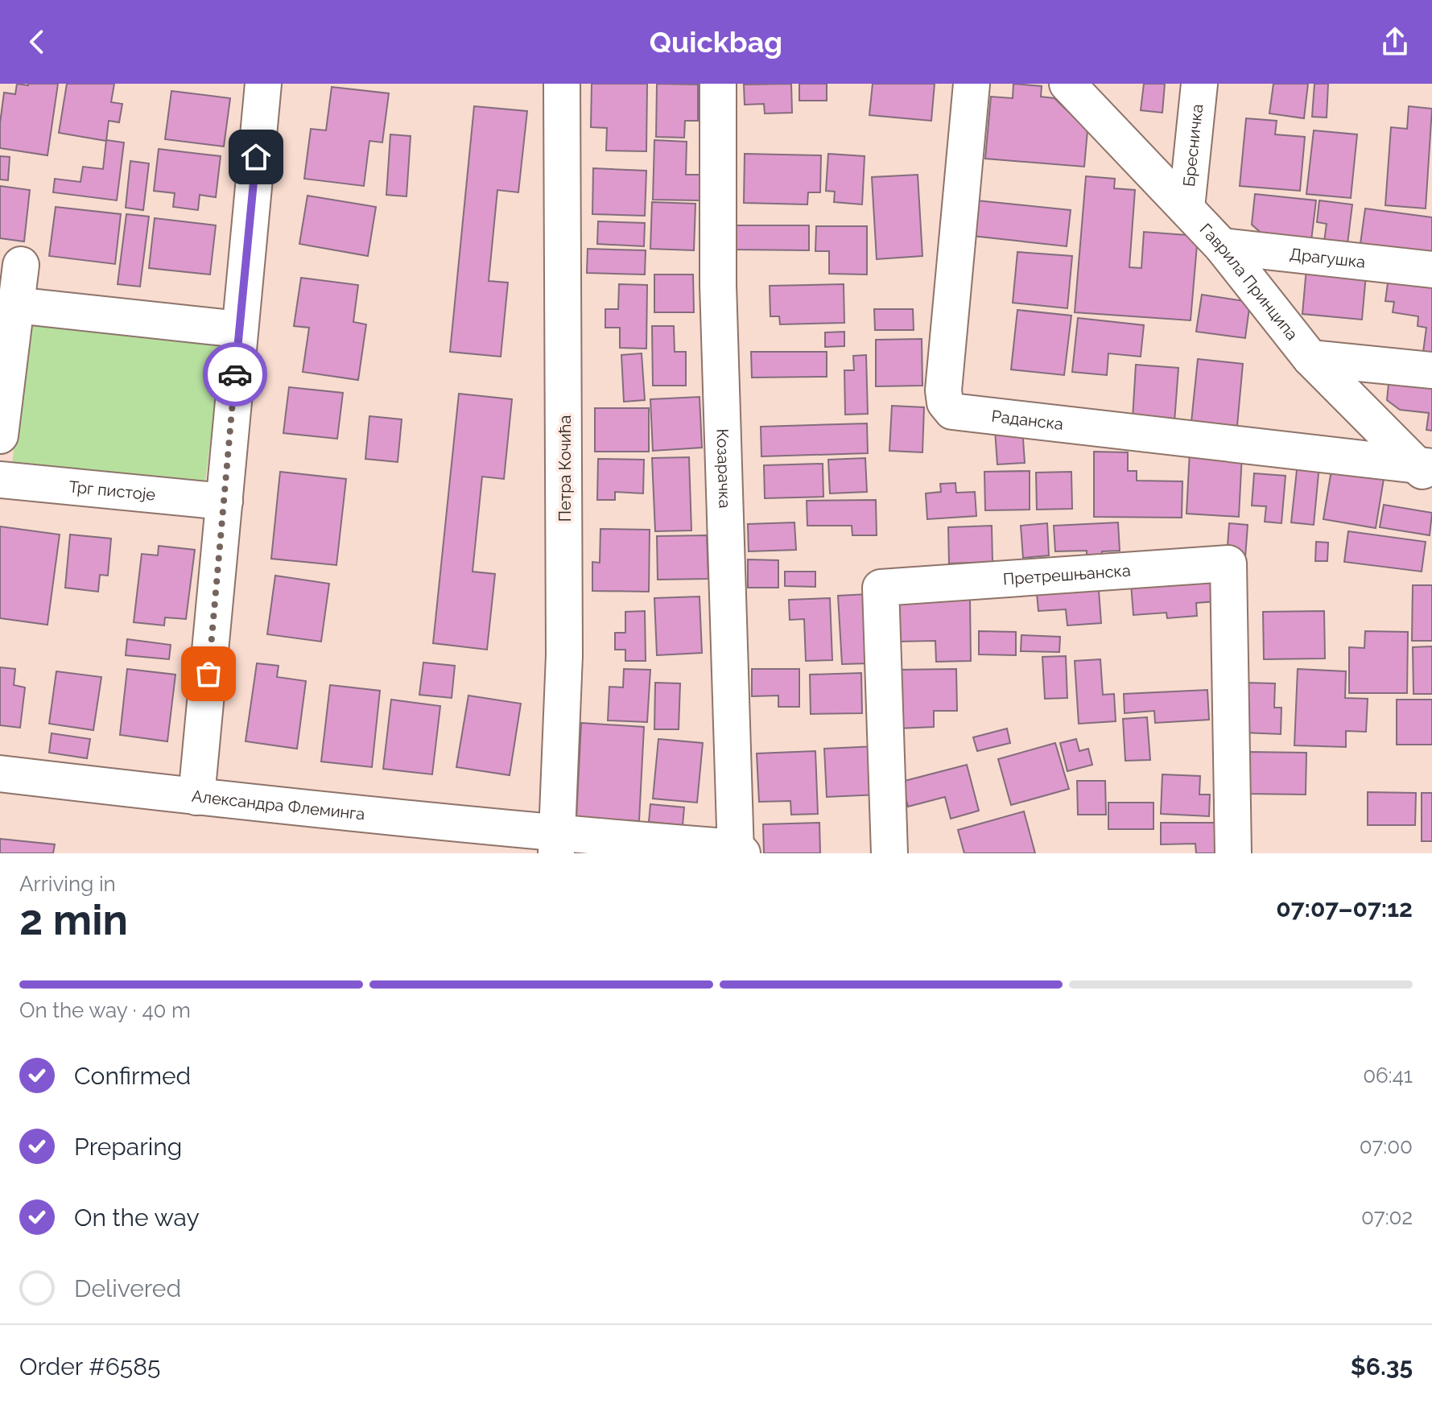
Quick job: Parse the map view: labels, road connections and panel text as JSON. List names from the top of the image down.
{
  "streets": {
    "street": [
      "Бресничка",
      "Драгушка",
      "Гаврила Принципа",
      "Раданска",
      "Петра Кочића",
      "Козарачка",
      "Трг пистоје",
      "Претрешњанска",
      "Александра Флеминга"
    ]
  },
  "crossings": [
    ["Бресничка", "Гаврила Принципа"],
    ["Драгушка", "Гаврила Принципа"],
    ["Гаврила Принципа", "Раданска"],
    ["Петра Кочића", "Александра Флеминга"],
    ["Козарачка", "Александра Флеминга"]
  ],
  "page": {
    "header": "Quickbag",
    "heading": ["2 min", "Arriving in", "07:07–07:12"],
    "panel": ["Order #6585", "$6.35"],
    "bar": "On the way · 40 m",
    "list": [
      ["Confirmed", "06:41"],
      ["Preparing", "07:00"],
      ["On the way", "07:02"],
      "Delivered"
    ]
  }
}
